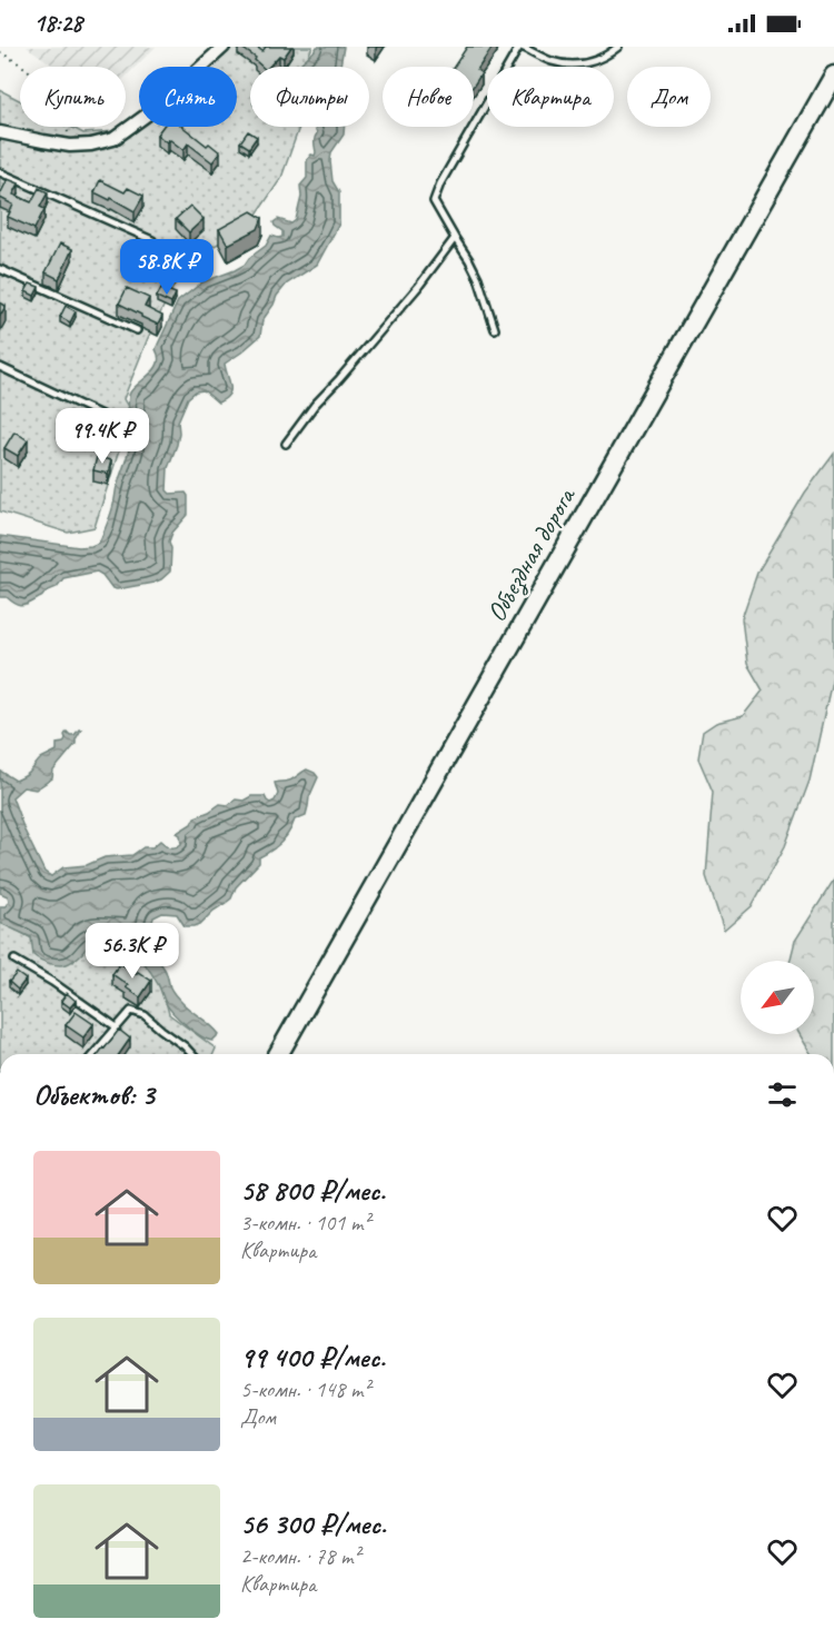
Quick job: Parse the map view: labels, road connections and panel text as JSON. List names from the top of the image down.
{
  "streets": {
    "main road": ["Объездная дорога"]
  },
  "north": "bottom left",
  "page": {
    "status": "18:28",
    "chip": [
      "Купить",
      "Снять",
      "Фильтры",
      "Новое",
      "Квартира",
      "Дом"
    ],
    "price": ["58.8K ₽", "99.4K ₽", "56.3K ₽"],
    "heading": "Объектов: 3",
    "list": [
      {
        "name": "58 800 ₽/мес.",
        "note": "3-комн. · 101 m² · Квартира"
      },
      {
        "name": "99 400 ₽/мес.",
        "note": "5-комн. · 148 m² · Дом"
      },
      {
        "name": "56 300 ₽/мес.",
        "note": "2-комн. · 78 m² · Квартира"
      }
    ]
  }
}
